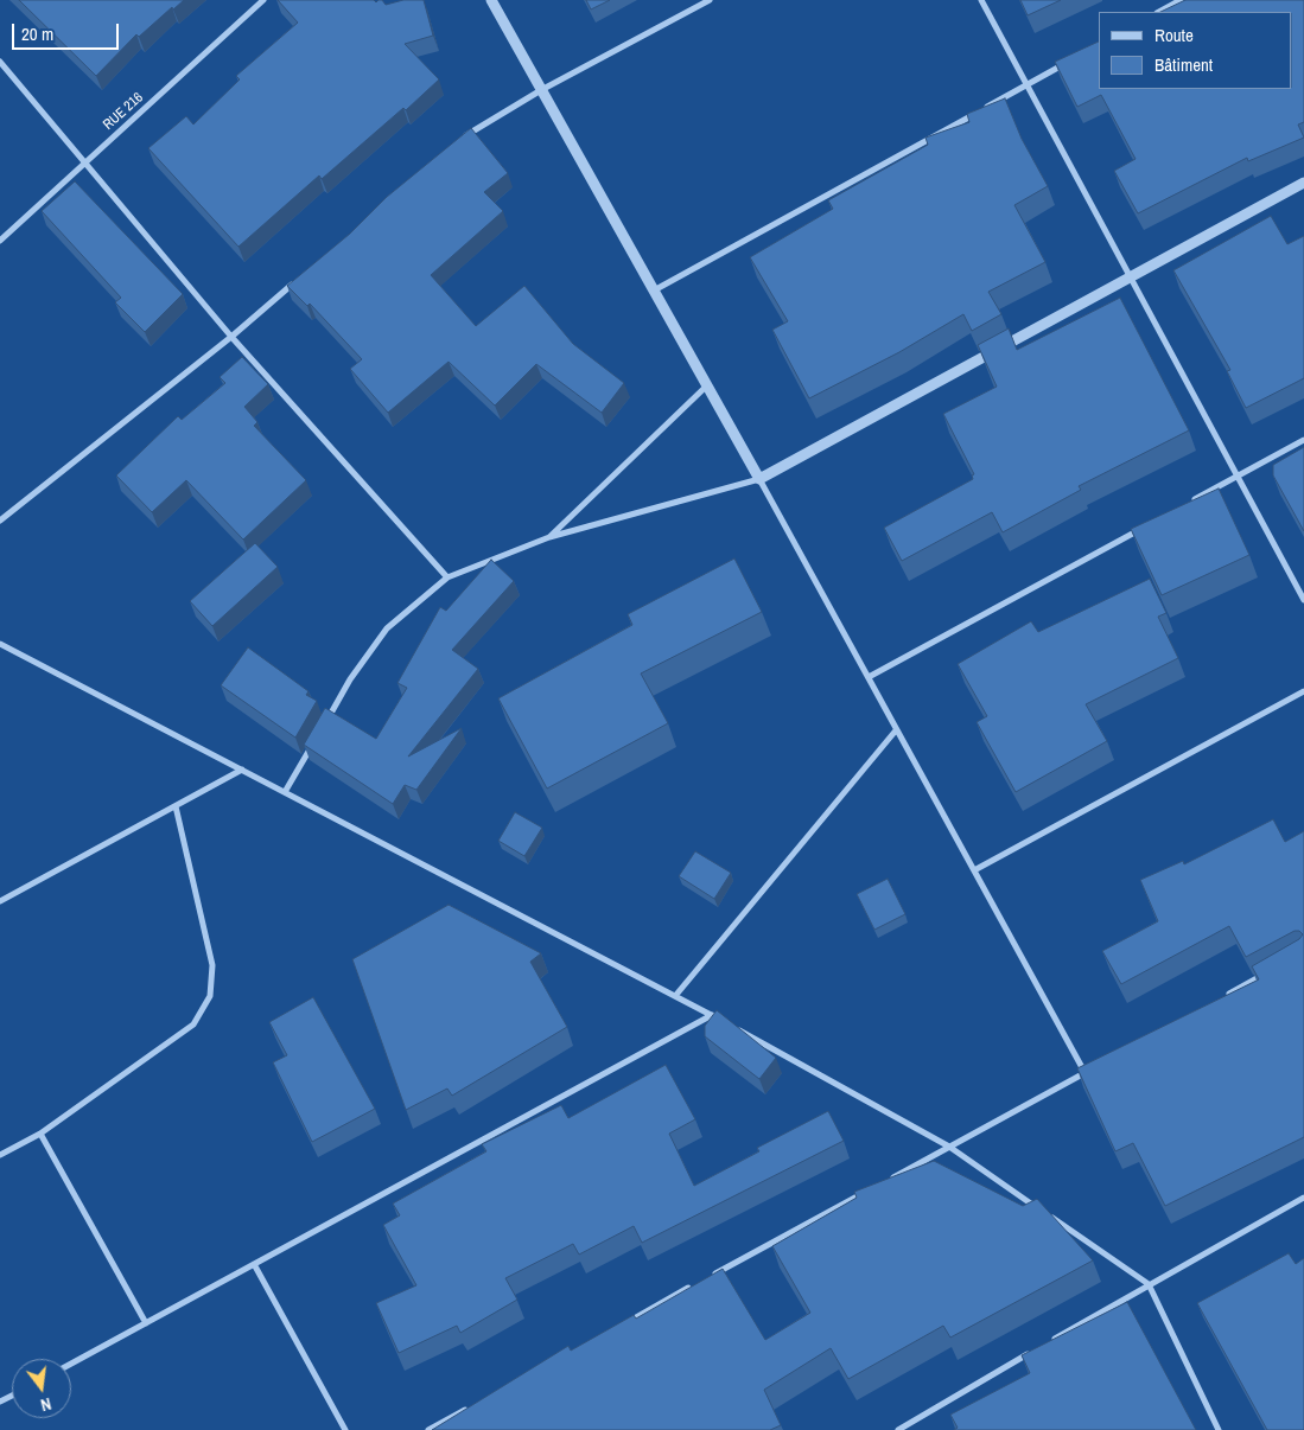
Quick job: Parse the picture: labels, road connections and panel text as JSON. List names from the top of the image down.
{
  "streets": {
    "street": ["RUE 216"]
  },
  "legend": ["Route", "Bâtiment"],
  "scale_bar": "20 m",
  "north": "bottom"
}
